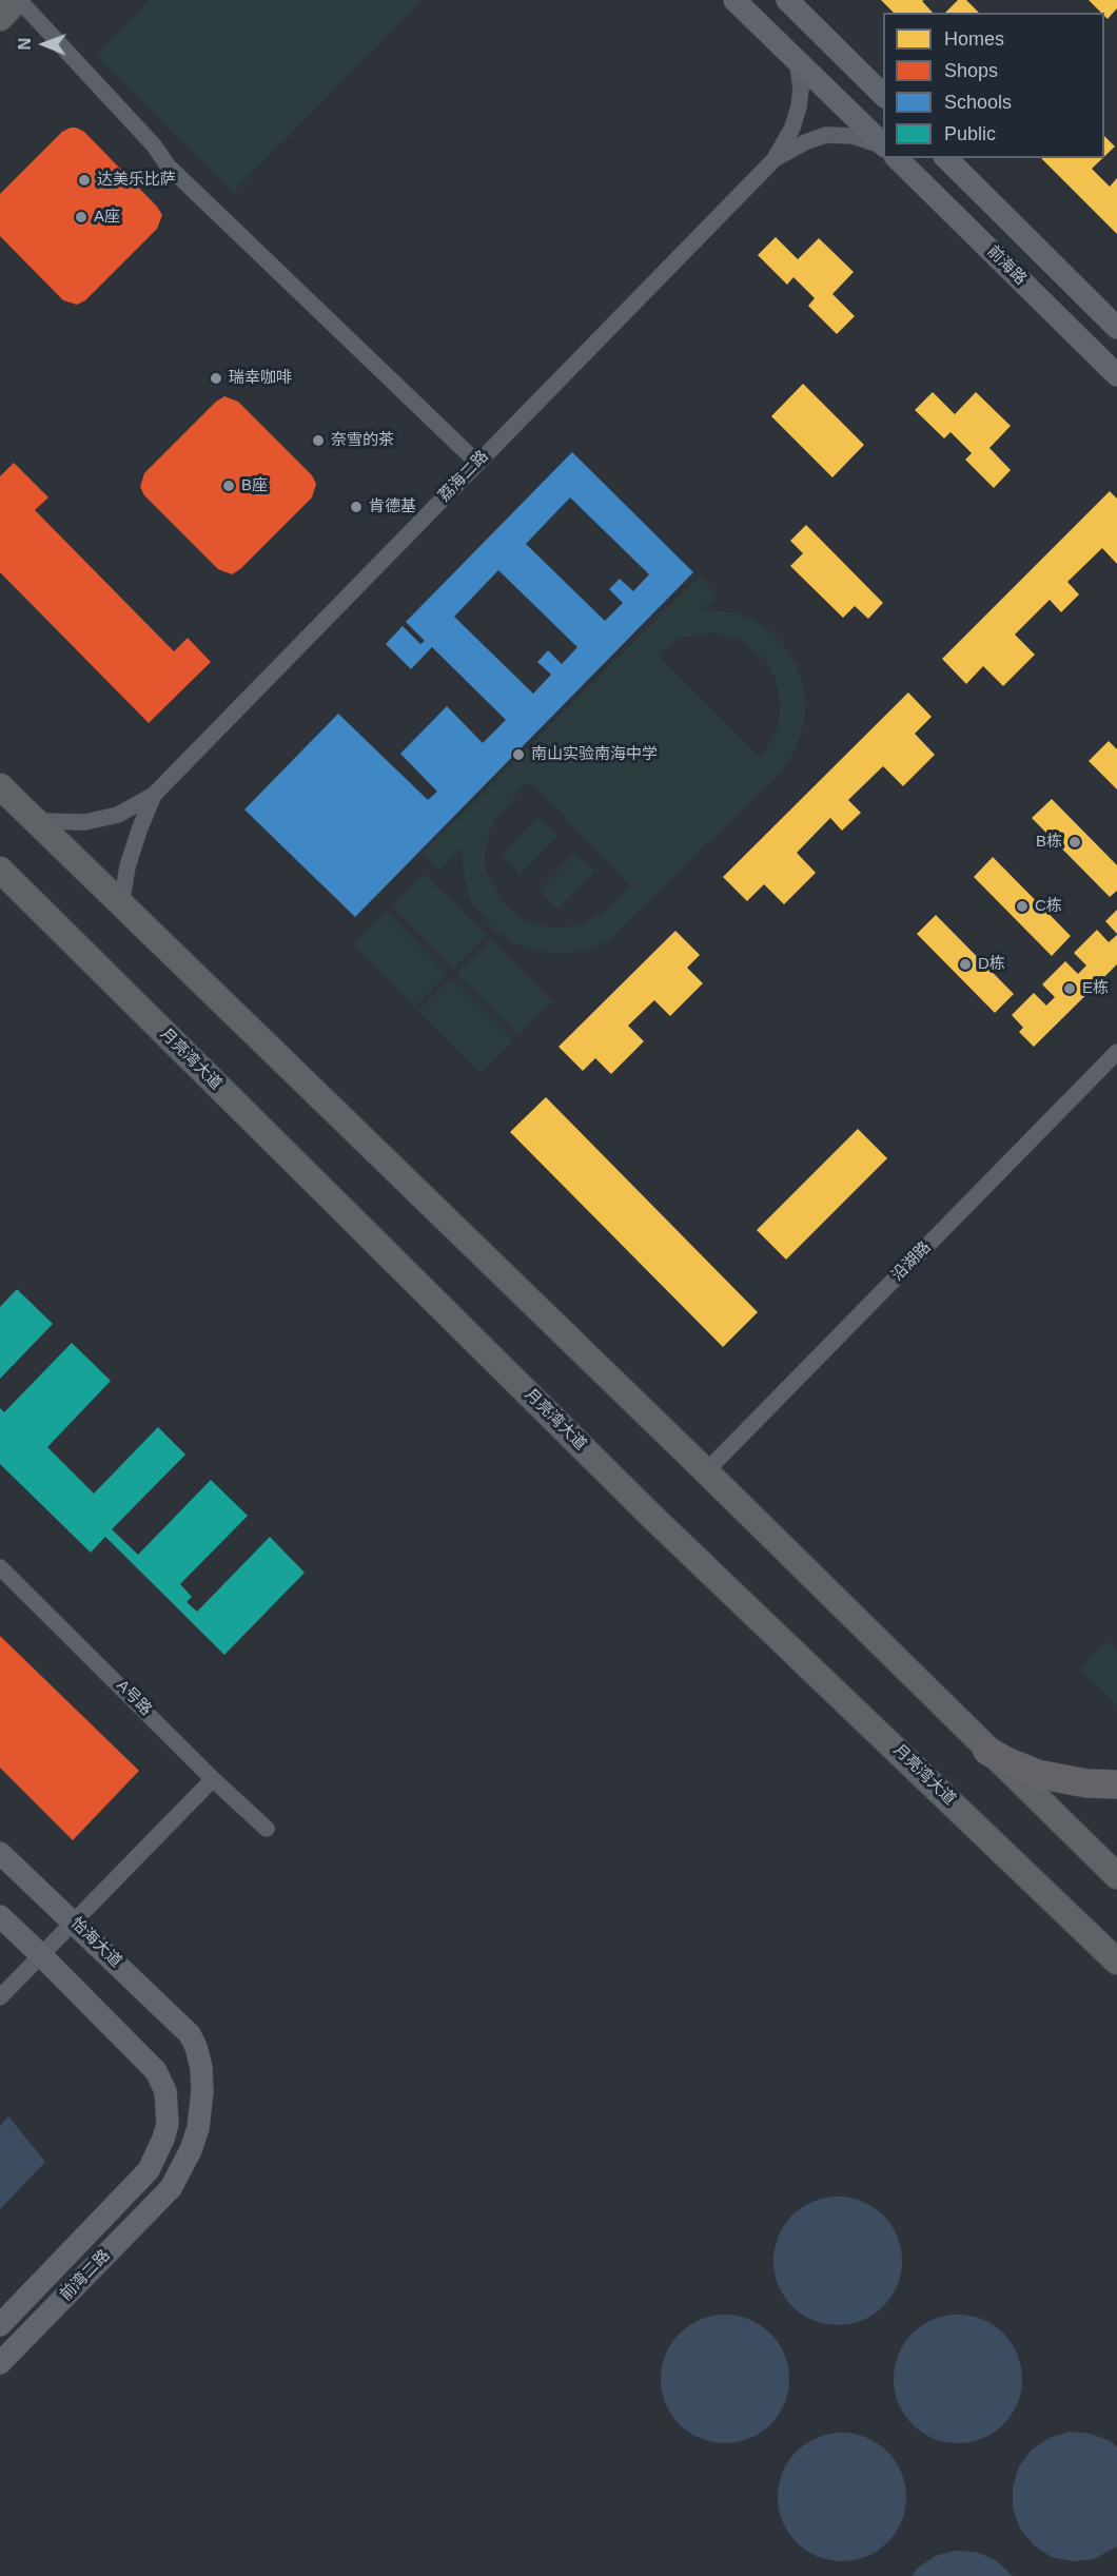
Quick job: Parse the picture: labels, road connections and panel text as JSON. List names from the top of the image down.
{
  "streets": {
    "main road": ["月亮湾大道"],
    "street": [
      "前海路",
      "荔海二路",
      "沿湖路",
      "A号路",
      "怡海大道",
      "前湾二路"
    ]
  },
  "crossings": [
    ["怡海大道", "前湾二路"]
  ],
  "places": [
    "达美乐比萨",
    "A座",
    "瑞幸咖啡",
    "奈雪的茶",
    "B座",
    "肯德基",
    "南山实验南海中学",
    "B栋",
    "C栋",
    "D栋",
    "E栋"
  ],
  "legend": [
    "Homes",
    "Shops",
    "Schools",
    "Public"
  ],
  "north": "left"
}
